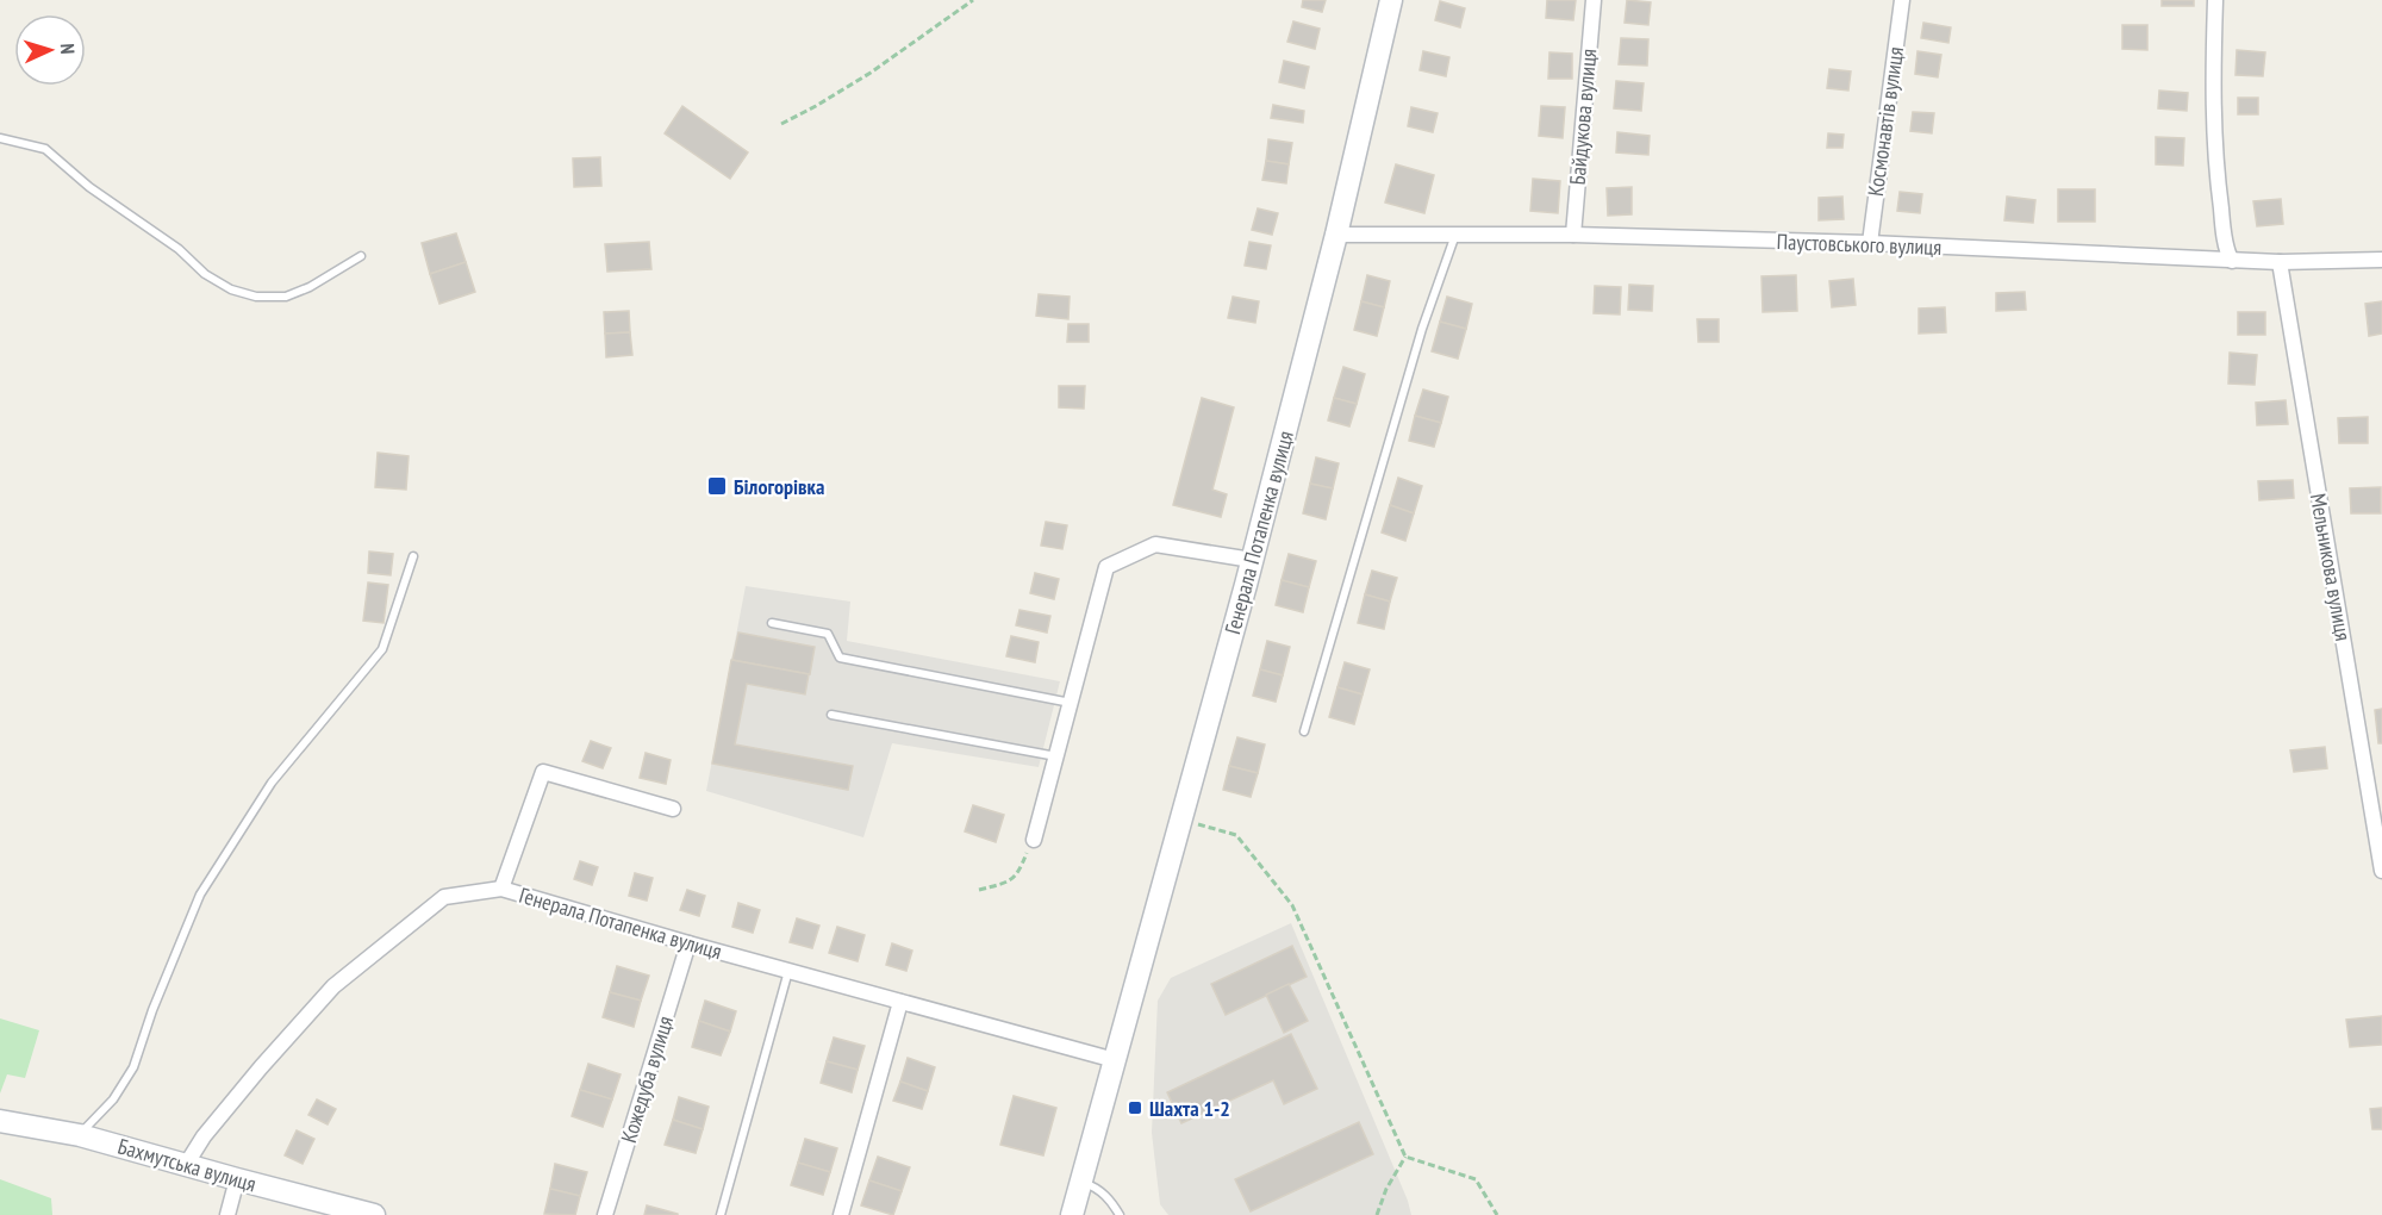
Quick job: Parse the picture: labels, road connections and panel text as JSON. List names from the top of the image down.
{
  "streets": {
    "main road": ["Генерала Потапенка вулиця", "Бахмутська вулиця"],
    "street": [
      "Байдукова вулиця",
      "Космонавтів вулиця",
      "Паустовського вулиця",
      "Мельникова вулиця",
      "Кожедуба вулиця"
    ]
  },
  "crossings": [
    ["Байдукова вулиця", "Паустовського вулиця"],
    ["Космонавтів вулиця", "Паустовського вулиця"],
    ["Паустовського вулиця", "Генерала Потапенка вулиця"],
    ["Паустовського вулиця", "Мельникова вулиця"],
    ["Генерала Потапенка вулиця", "Кожедуба вулиця"],
    ["Генерала Потапенка вулиця", "Бахмутська вулиця"]
  ],
  "places": {
    "transit": ["Білогорівка", "Шахта 1-2"]
  },
  "north": "right"
}
